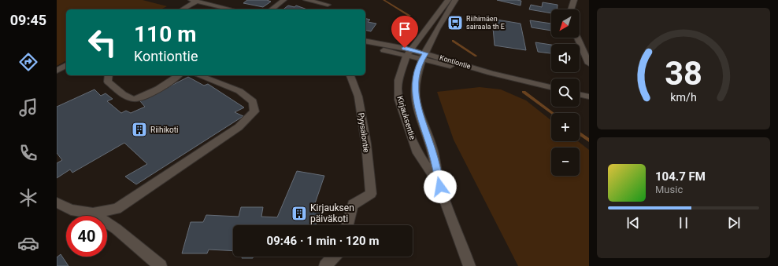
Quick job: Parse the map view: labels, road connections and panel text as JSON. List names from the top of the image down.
{
  "streets": {
    "street": ["Kontiontie", "Kirjauksentie", "Pyysalontie"]
  },
  "crossings": [
    ["Kontiontie", "Kirjauksentie"]
  ],
  "places": {
    "bus stop": ["Riihimäen sairaala th E"],
    "building": ["Riihikoti", "Kirjauksen päiväkoti"]
  },
  "north": "bottom left",
  "page": {
    "tabs": "09:45",
    "map_buttons": ["+", "−"],
    "turn": ["110 m", "Kontiontie"],
    "song": ["104.7 FM", "Music"],
    "limit": "40",
    "trip": "09:46 · 1 min · 120 m",
    "gauge": ["38", "km/h"]
  }
}
